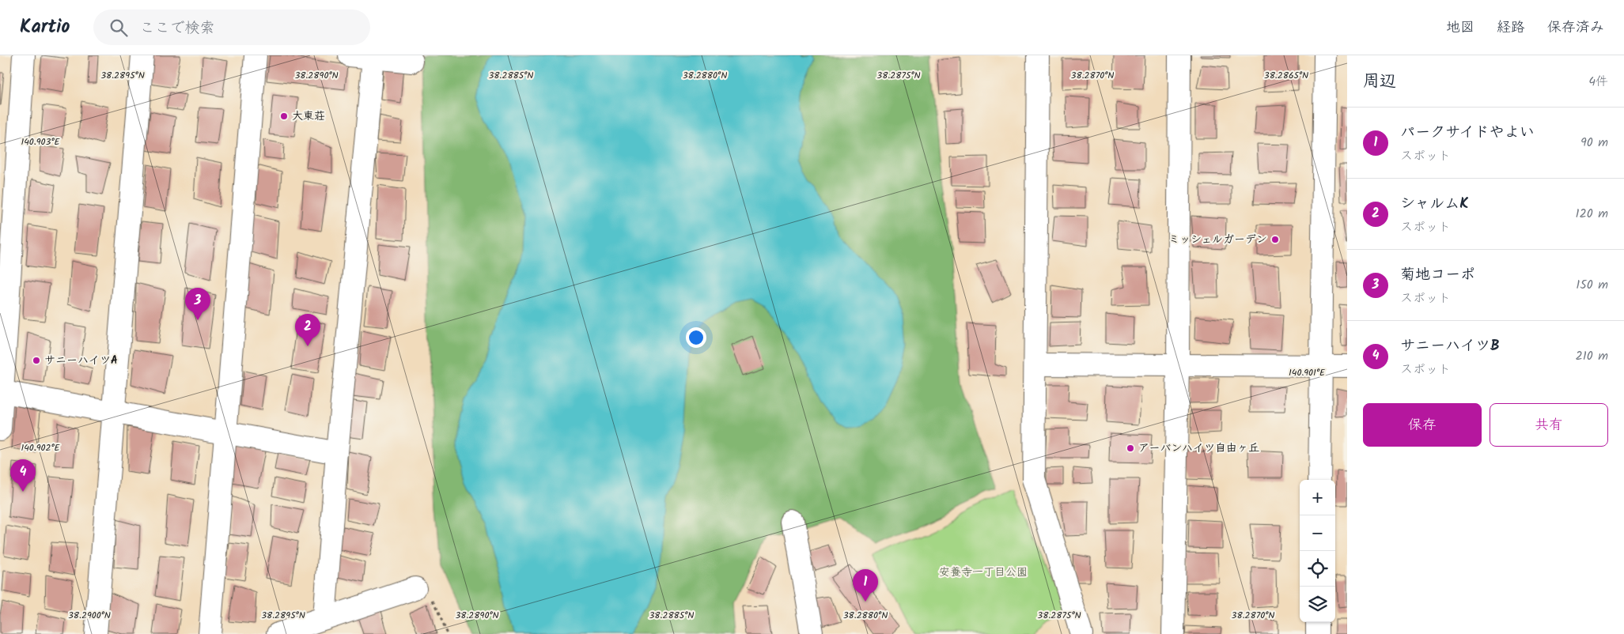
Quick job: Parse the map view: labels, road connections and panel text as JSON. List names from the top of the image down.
{
  "parks": ["安養寺一丁目公園"],
  "places": [
    "大東荘",
    "ミッシェルガーデン",
    "サニーハイツA",
    "アーバンハイツ自由ヶ丘"
  ],
  "page": {
    "header": "Kartio",
    "search": "ここで検索",
    "nav": ["地図", "経路", "保存済み"],
    "heading": ["周辺", "4件"],
    "list": [
      {
        "mark": "1",
        "name": "パークサイドやよい",
        "note": "スポット",
        "value": "90 m"
      },
      {
        "mark": "2",
        "name": "シャルムK",
        "note": "スポット",
        "value": "120 m"
      },
      {
        "mark": "3",
        "name": "菊地コーポ",
        "note": "スポット",
        "value": "150 m"
      },
      {
        "mark": "4",
        "name": "サニーハイツB",
        "note": "スポット",
        "value": "210 m"
      }
    ],
    "pins": [
      "3",
      "2",
      "4",
      "1"
    ],
    "buttons": ["保存", "共有"],
    "map_buttons": ["+", "−"]
  },
  "coordinates": [
    "38.2895°N",
    "38.2890°N",
    "38.2885°N",
    "38.2880°N",
    "38.2875°N",
    "38.2870°N",
    "38.2865°N",
    "140.903°E",
    "140.901°E",
    "140.902°E",
    "38.2900°N"
  ]
}
